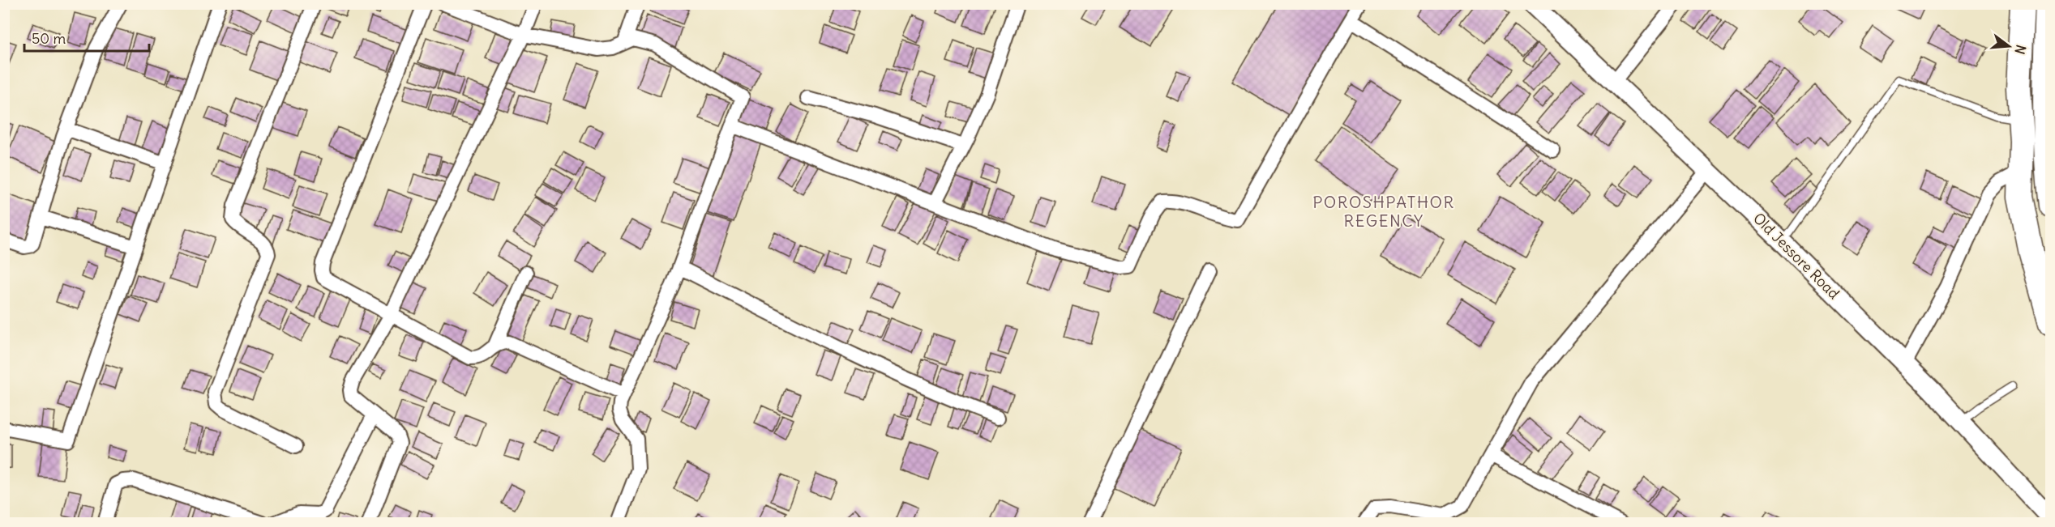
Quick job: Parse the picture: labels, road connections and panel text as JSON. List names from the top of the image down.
{
  "streets": {
    "street": ["Old Jessore Road"]
  },
  "districts": ["POROSHPATHOR REGENCY"],
  "scale_bar": "50 m",
  "north": "right"
}
